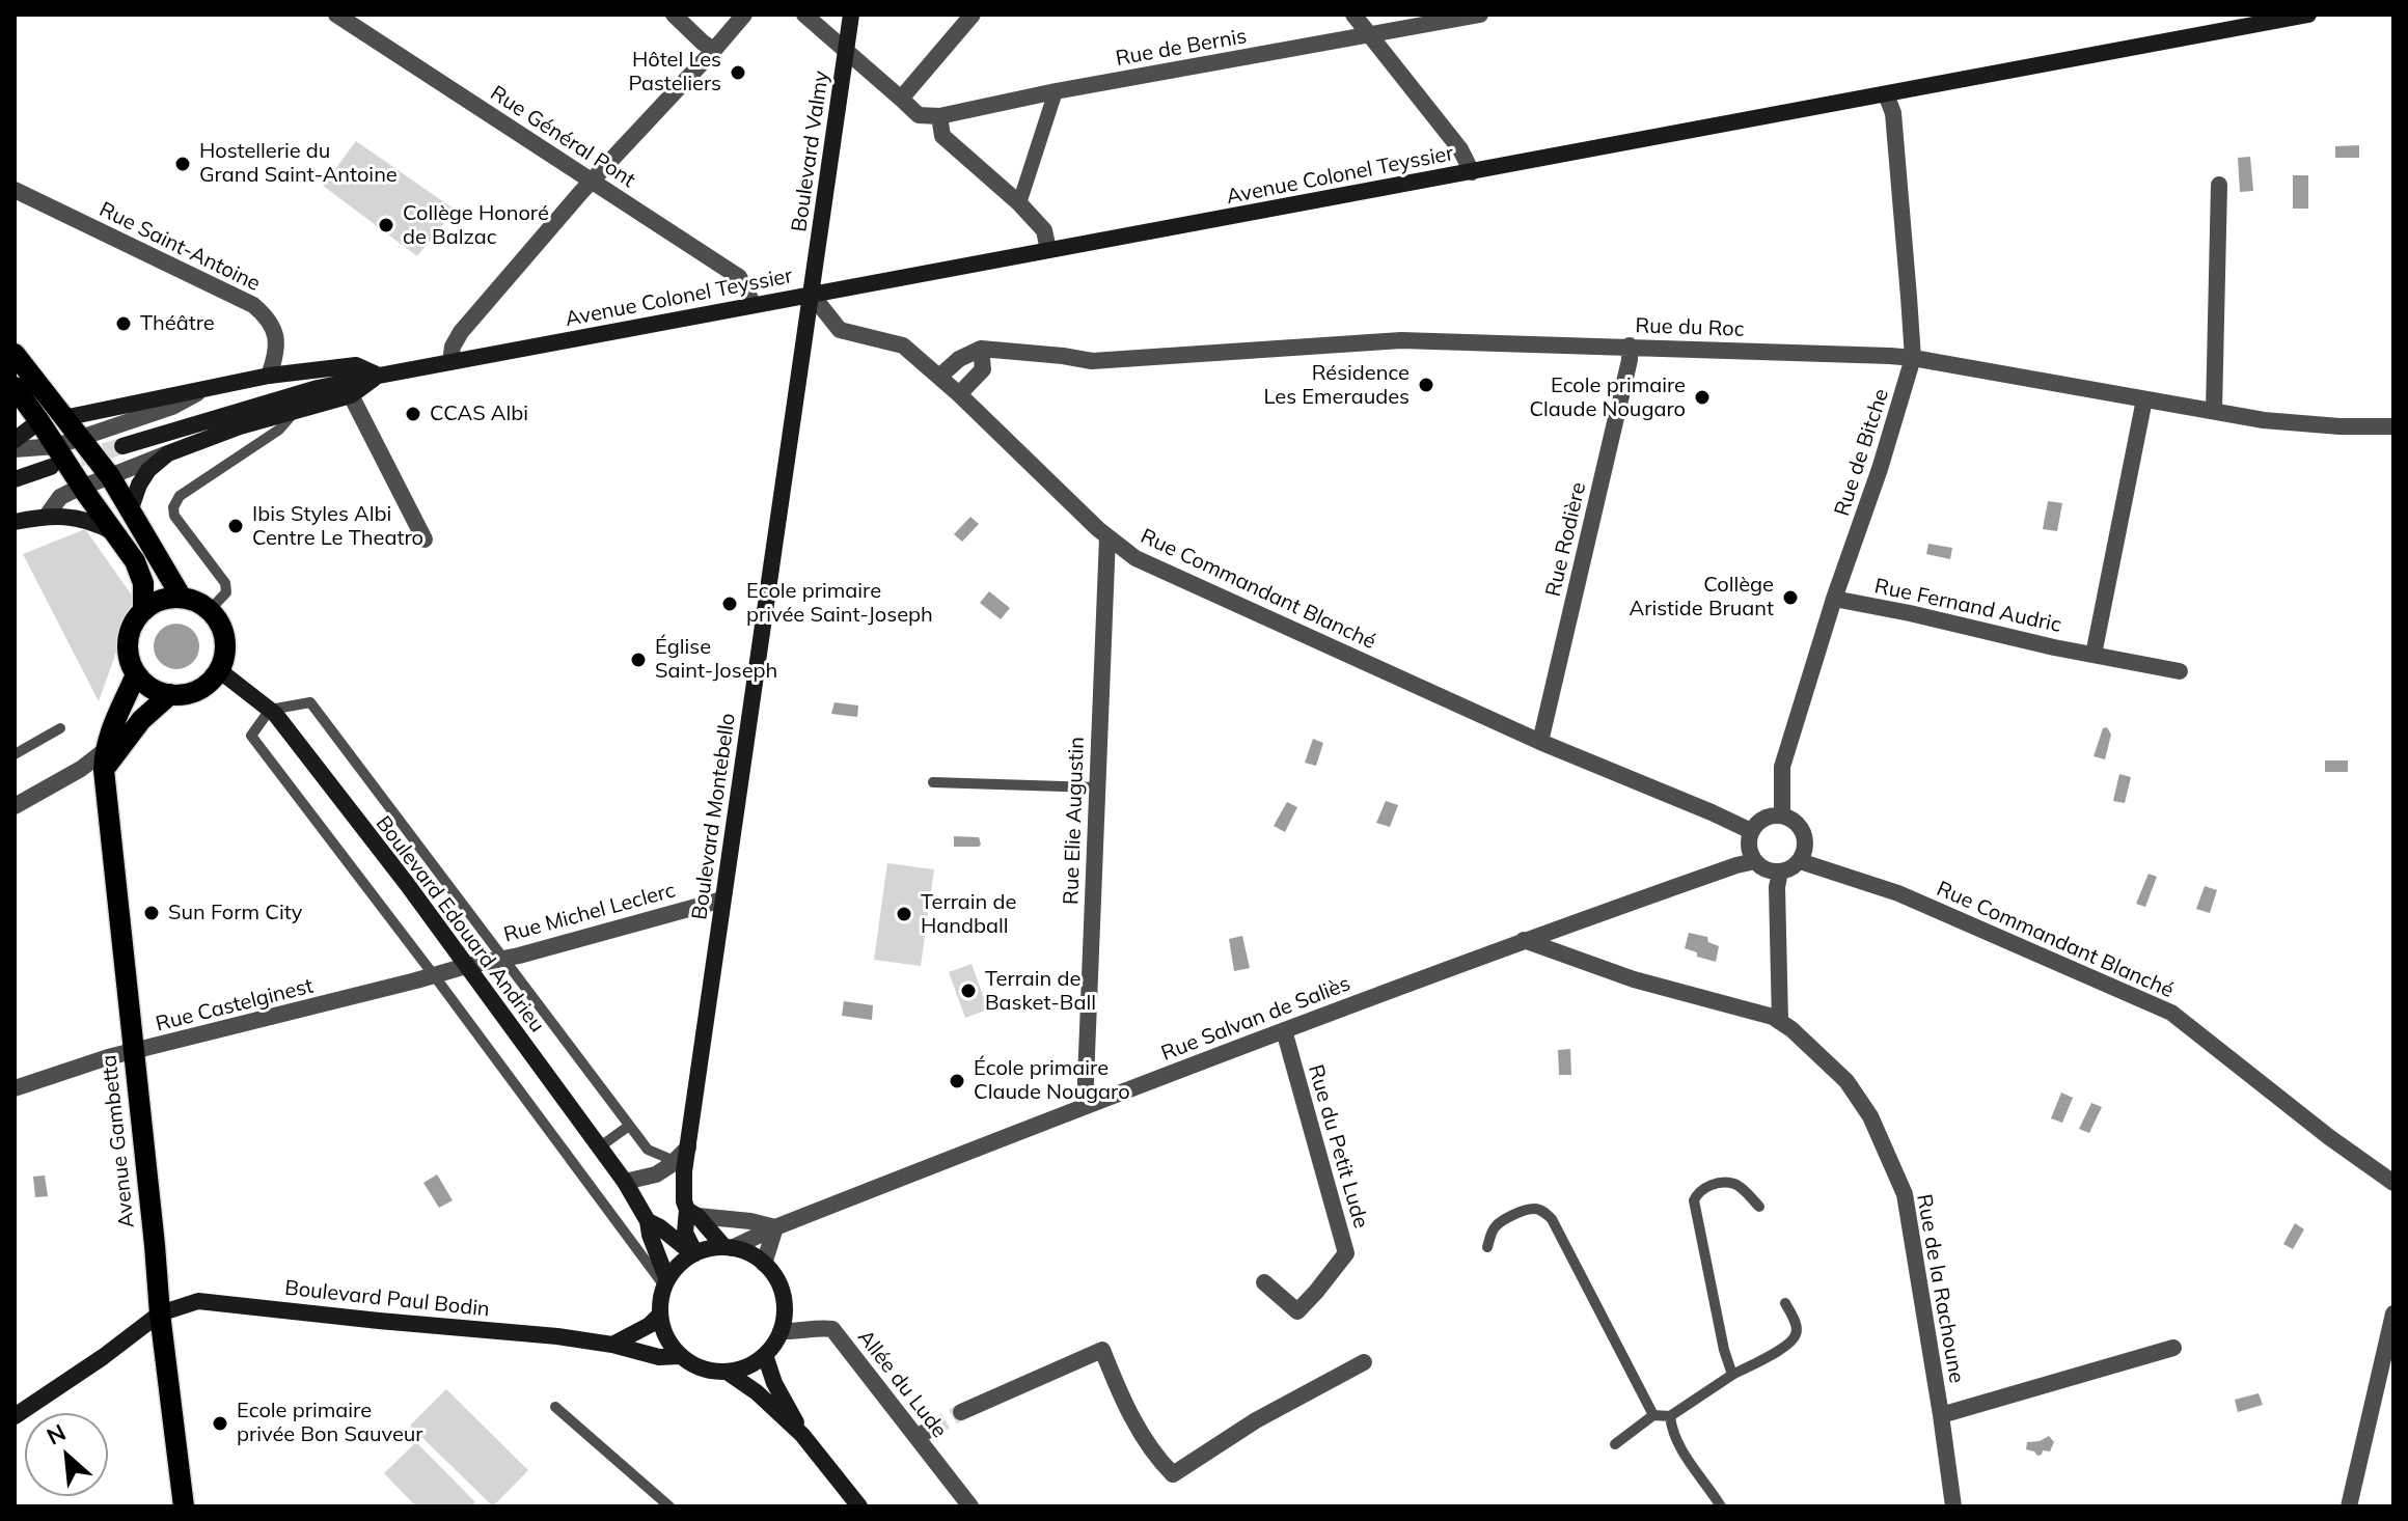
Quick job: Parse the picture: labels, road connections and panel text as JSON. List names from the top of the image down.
{
  "streets": {
    "main road": [
      "Boulevard Valmy",
      "Avenue Colonel Teyssier",
      "Boulevard Montebello",
      "Boulevard Edouard Andrieu",
      "Avenue Gambetta",
      "Boulevard Paul Bodin"
    ],
    "street": [
      "Rue de Bernis",
      "Rue Général Pont",
      "Rue Saint-Antoine",
      "Rue du Roc",
      "Rue de Bitche",
      "Rue Rodière",
      "Rue Commandant Blanché",
      "Rue Fernand Audric",
      "Rue Elie Augustin",
      "Rue Michel Leclerc",
      "Rue Castelginest",
      "Rue Salvan de Saliès",
      "Rue du Petit Lude",
      "Rue de la Rachoune",
      "Allée du Lude"
    ]
  },
  "crossings": [
    ["Rue Général Pont", "Avenue Colonel Teyssier"],
    ["Boulevard Valmy", "Avenue Colonel Teyssier"],
    ["Boulevard Valmy", "Rue Commandant Blanché"],
    ["Boulevard Valmy", "Boulevard Montebello"],
    ["Avenue Colonel Teyssier", "Rue de Bitche"],
    ["Avenue Colonel Teyssier", "Rue Commandant Blanché"],
    ["Avenue Colonel Teyssier", "Boulevard Montebello"],
    ["Rue du Roc", "Rue de Bitche"],
    ["Rue du Roc", "Rue Rodière"],
    ["Rue de Bitche", "Rue Commandant Blanché"],
    ["Rue de Bitche", "Rue Fernand Audric"],
    ["Rue de Bitche", "Rue Salvan de Saliès"],
    ["Rue Rodière", "Rue Commandant Blanché"],
    ["Rue Commandant Blanché", "Boulevard Montebello"],
    ["Rue Commandant Blanché", "Rue Elie Augustin"],
    ["Rue Commandant Blanché", "Rue Salvan de Saliès"],
    ["Boulevard Montebello", "Rue Michel Leclerc"],
    ["Boulevard Montebello", "Rue Salvan de Saliès"],
    ["Boulevard Montebello", "Boulevard Paul Bodin"],
    ["Boulevard Montebello", "Allée du Lude"],
    ["Rue Elie Augustin", "Rue Salvan de Saliès"],
    ["Rue Michel Leclerc", "Boulevard Edouard Andrieu"],
    ["Rue Michel Leclerc", "Rue Castelginest"],
    ["Boulevard Edouard Andrieu", "Rue Castelginest"],
    ["Boulevard Edouard Andrieu", "Avenue Gambetta"],
    ["Rue Castelginest", "Avenue Gambetta"],
    ["Rue Salvan de Saliès", "Rue du Petit Lude"],
    ["Rue Salvan de Saliès", "Boulevard Paul Bodin"],
    ["Rue Salvan de Saliès", "Allée du Lude"],
    ["Avenue Gambetta", "Boulevard Paul Bodin"],
    ["Boulevard Paul Bodin", "Allée du Lude"]
  ],
  "places": [
    "Hôtel Les Pasteliers",
    "Hostellerie du Grand Saint-Antoine",
    "Collège Honoré de Balzac",
    "Théâtre",
    "Résidence Les Emeraudes",
    "Ecole primaire Claude Nougaro",
    "CCAS Albi",
    "Ibis Styles Albi Centre Le Theatro",
    "Collège Aristide Bruant",
    "Ecole primaire privée Saint-Joseph",
    "Église Saint-Joseph",
    "Sun Form City",
    "Terrain de Handball",
    "Terrain de Basket-Ball",
    "École primaire Claude Nougaro",
    "Ecole primaire privée Bon Sauveur"
  ],
  "north": "top left"
}
